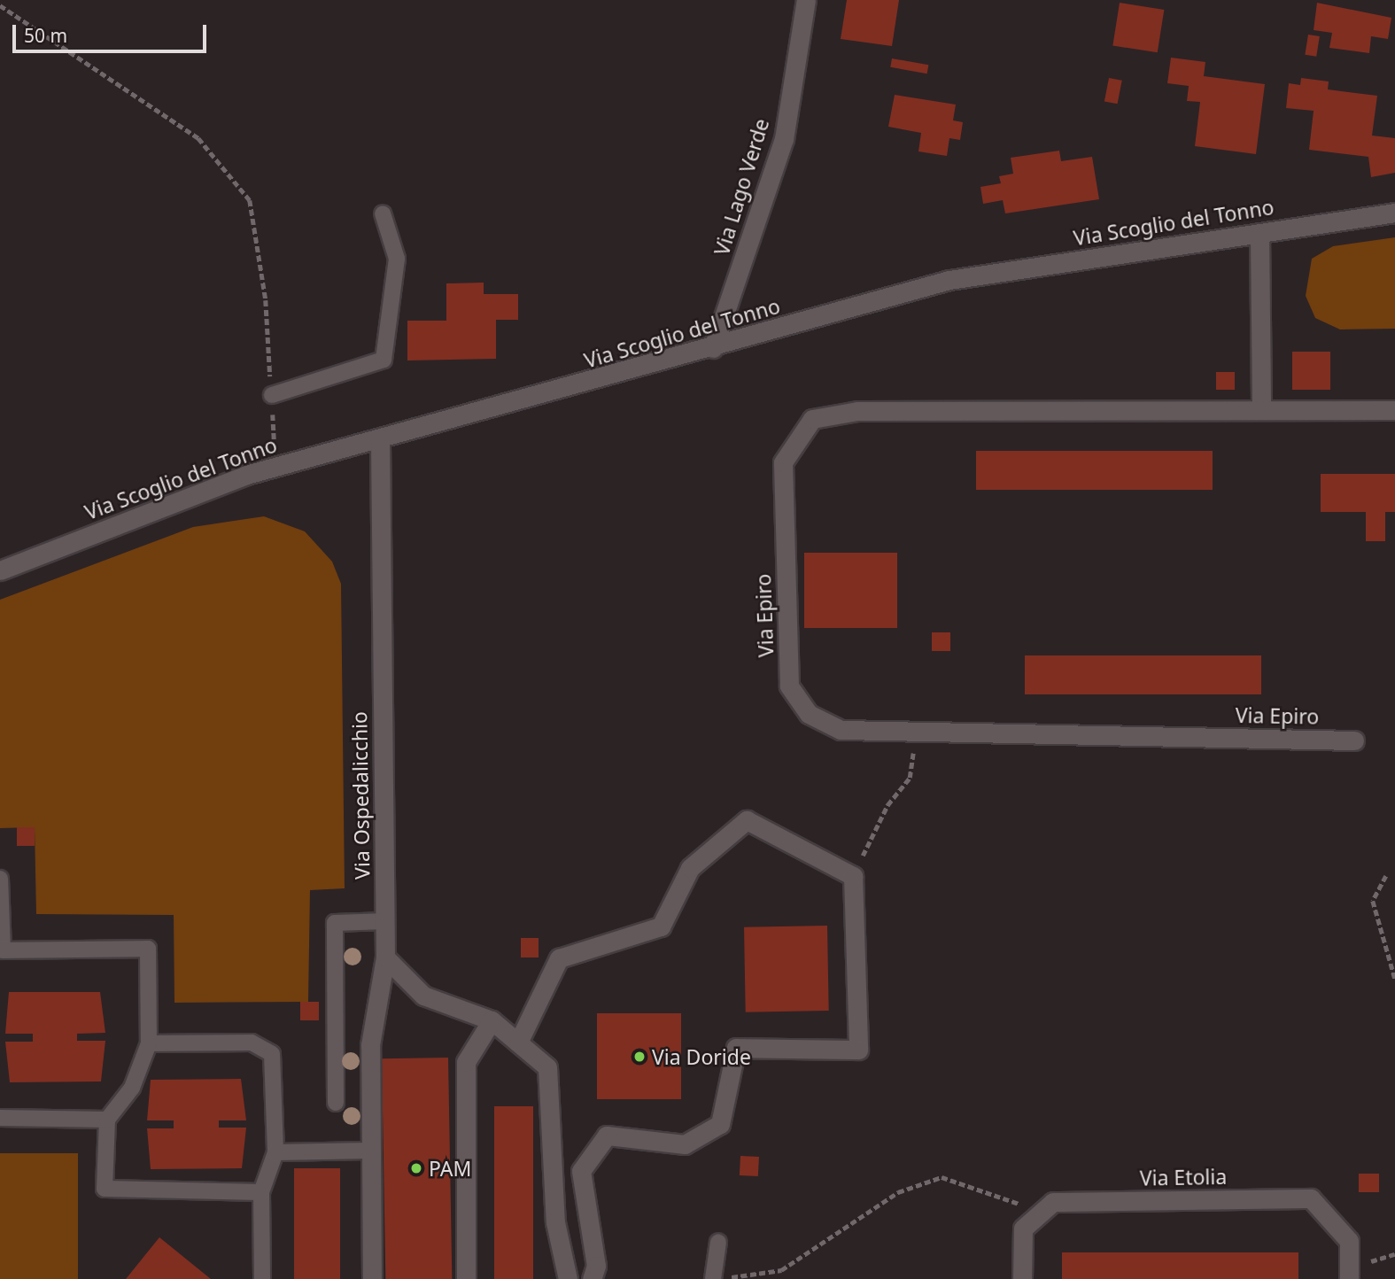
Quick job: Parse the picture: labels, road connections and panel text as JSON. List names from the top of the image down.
{
  "streets": {
    "street": [
      "Via Lago Verde",
      "Via Scoglio del Tonno",
      "Via Epiro",
      "Via Ospedalicchio",
      "Via Etolia"
    ]
  },
  "crossings": [
    ["Via Lago Verde", "Via Scoglio del Tonno"],
    ["Via Scoglio del Tonno", "Via Ospedalicchio"]
  ],
  "places": ["Via Doride", "PAM"],
  "scale_bar": "50 m"
}
